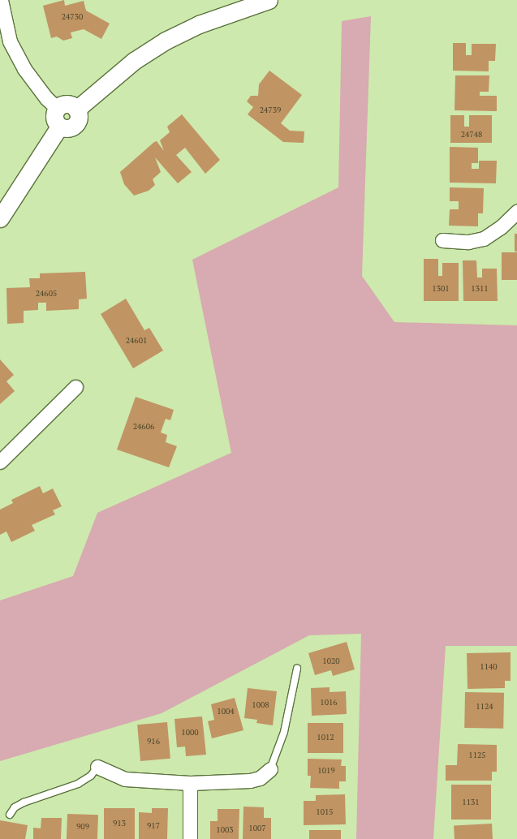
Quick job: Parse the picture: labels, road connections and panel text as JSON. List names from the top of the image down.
{
  "house_numbers": [
    "24730",
    "24739",
    "24748",
    "1301",
    "1311",
    "24605",
    "24601",
    "24606",
    "1020",
    "1140",
    "1016",
    "1008",
    "1124",
    "1004",
    "1000",
    "1012",
    "916",
    "1125",
    "1019",
    "1131",
    "1015",
    "913",
    "917",
    "909",
    "1007",
    "1003"
  ]
}
